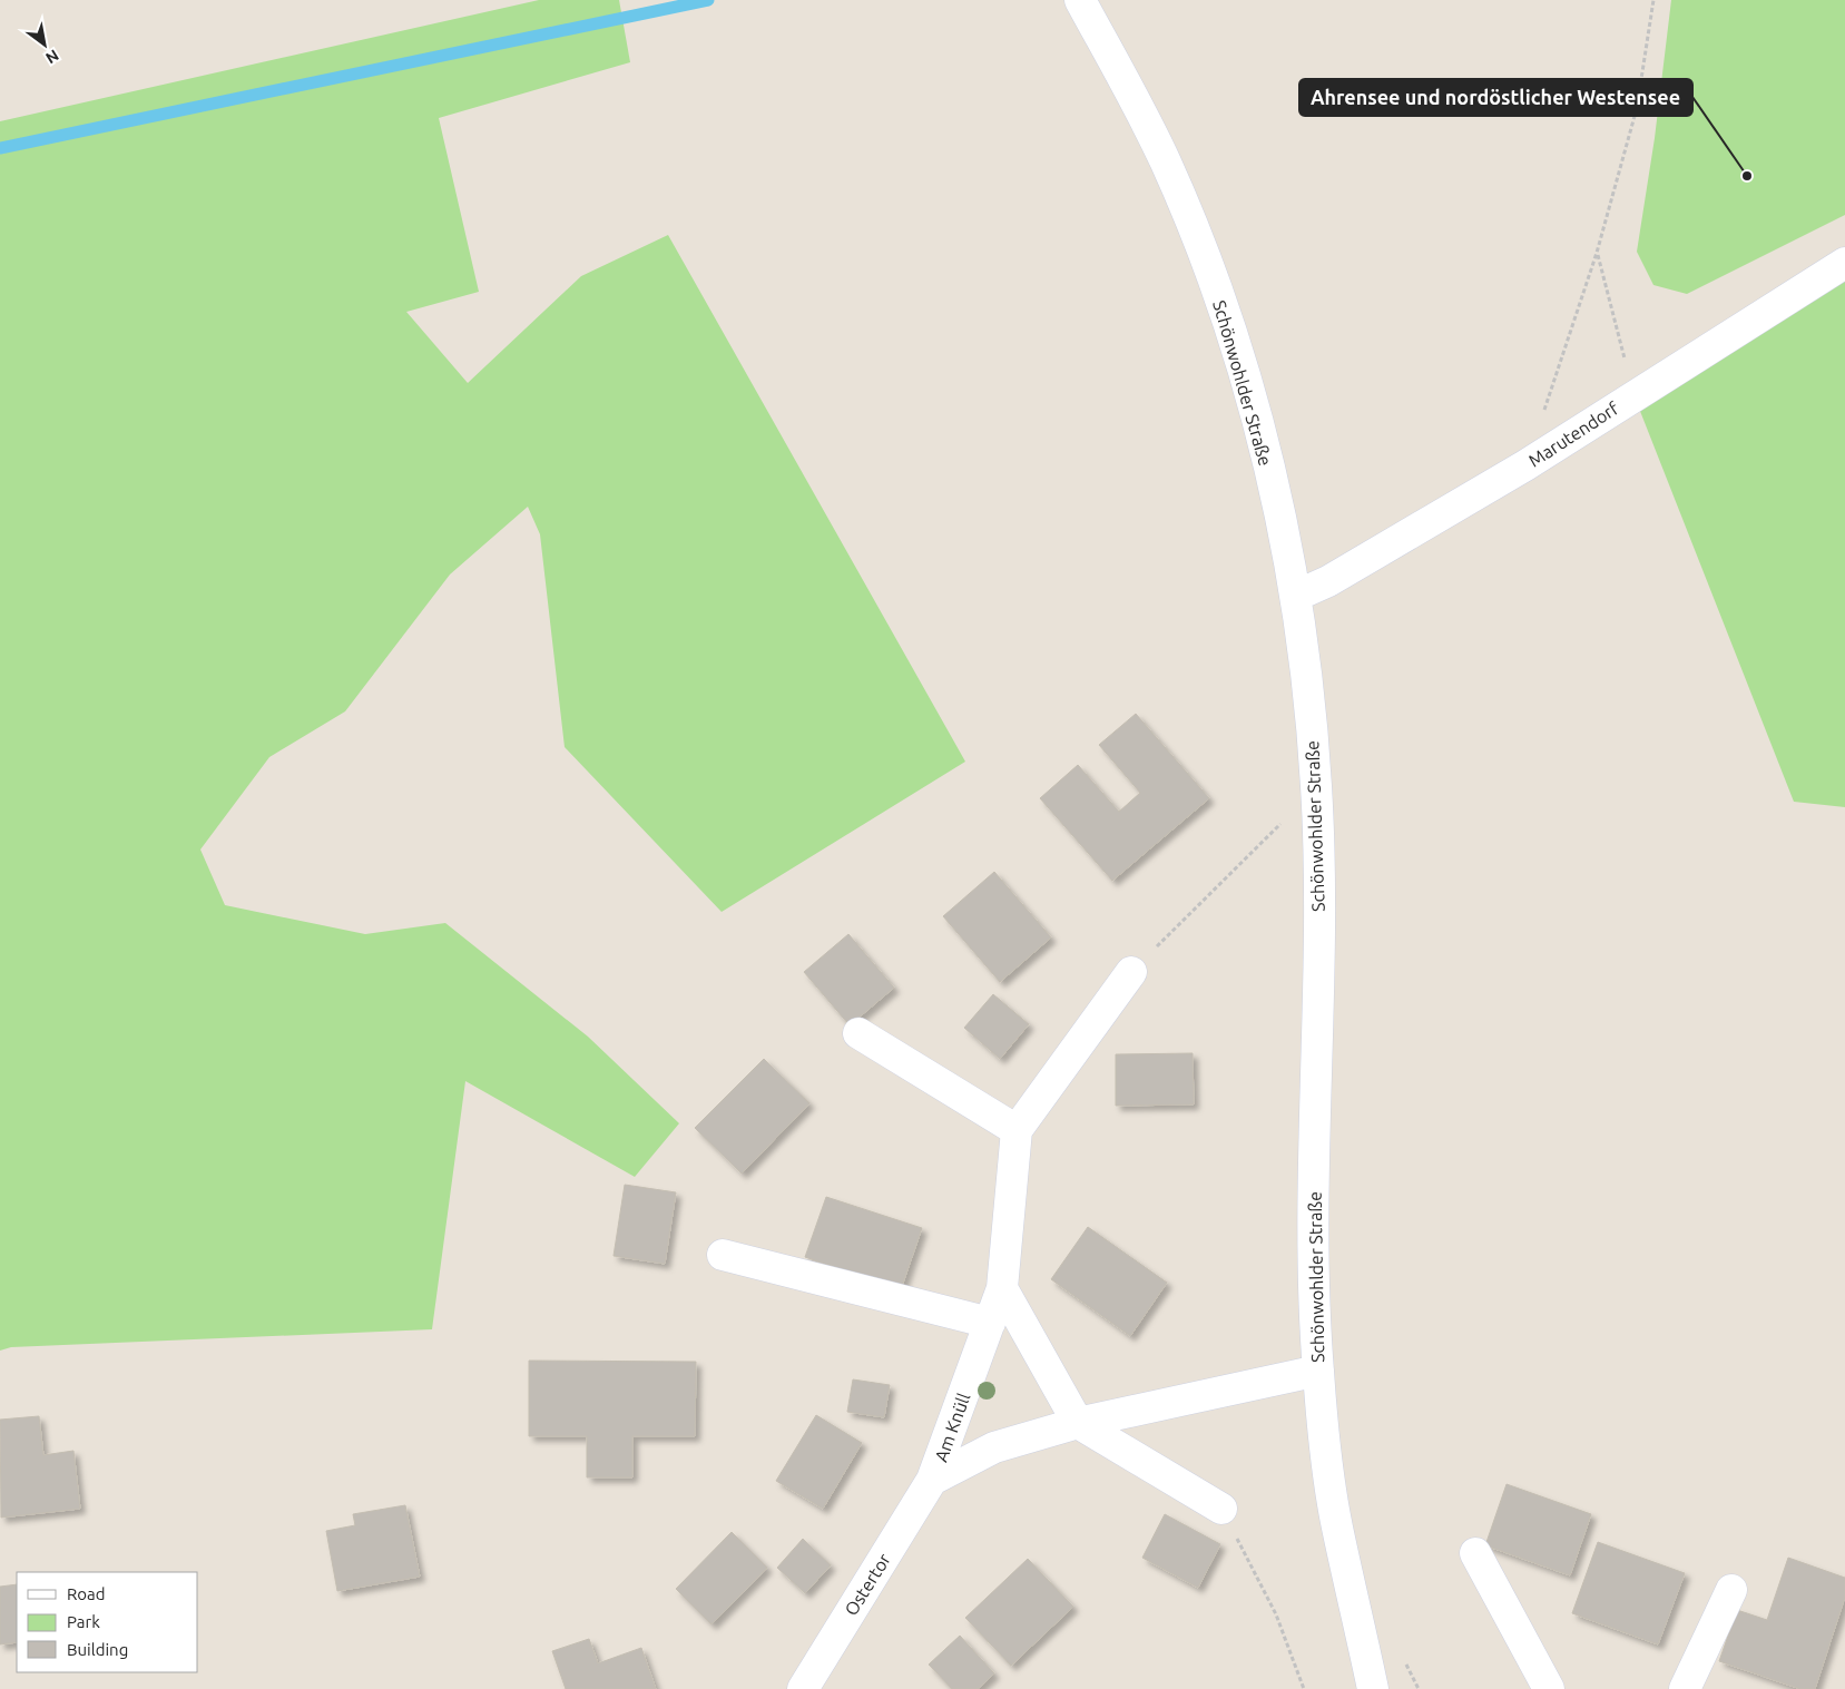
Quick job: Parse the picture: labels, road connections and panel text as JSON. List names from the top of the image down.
{
  "streets": {
    "street": [
      "Schönwohlder Straße",
      "Marutendorf",
      "Am Knüll",
      "Ostertor"
    ]
  },
  "crossings": [
    ["Schönwohlder Straße", "Marutendorf"],
    ["Schönwohlder Straße", "Am Knüll"],
    ["Am Knüll", "Ostertor"]
  ],
  "places": ["Ahrensee und nordöstlicher Westensee"],
  "legend": ["Road", "Park", "Building"],
  "north": "bottom right"
}
